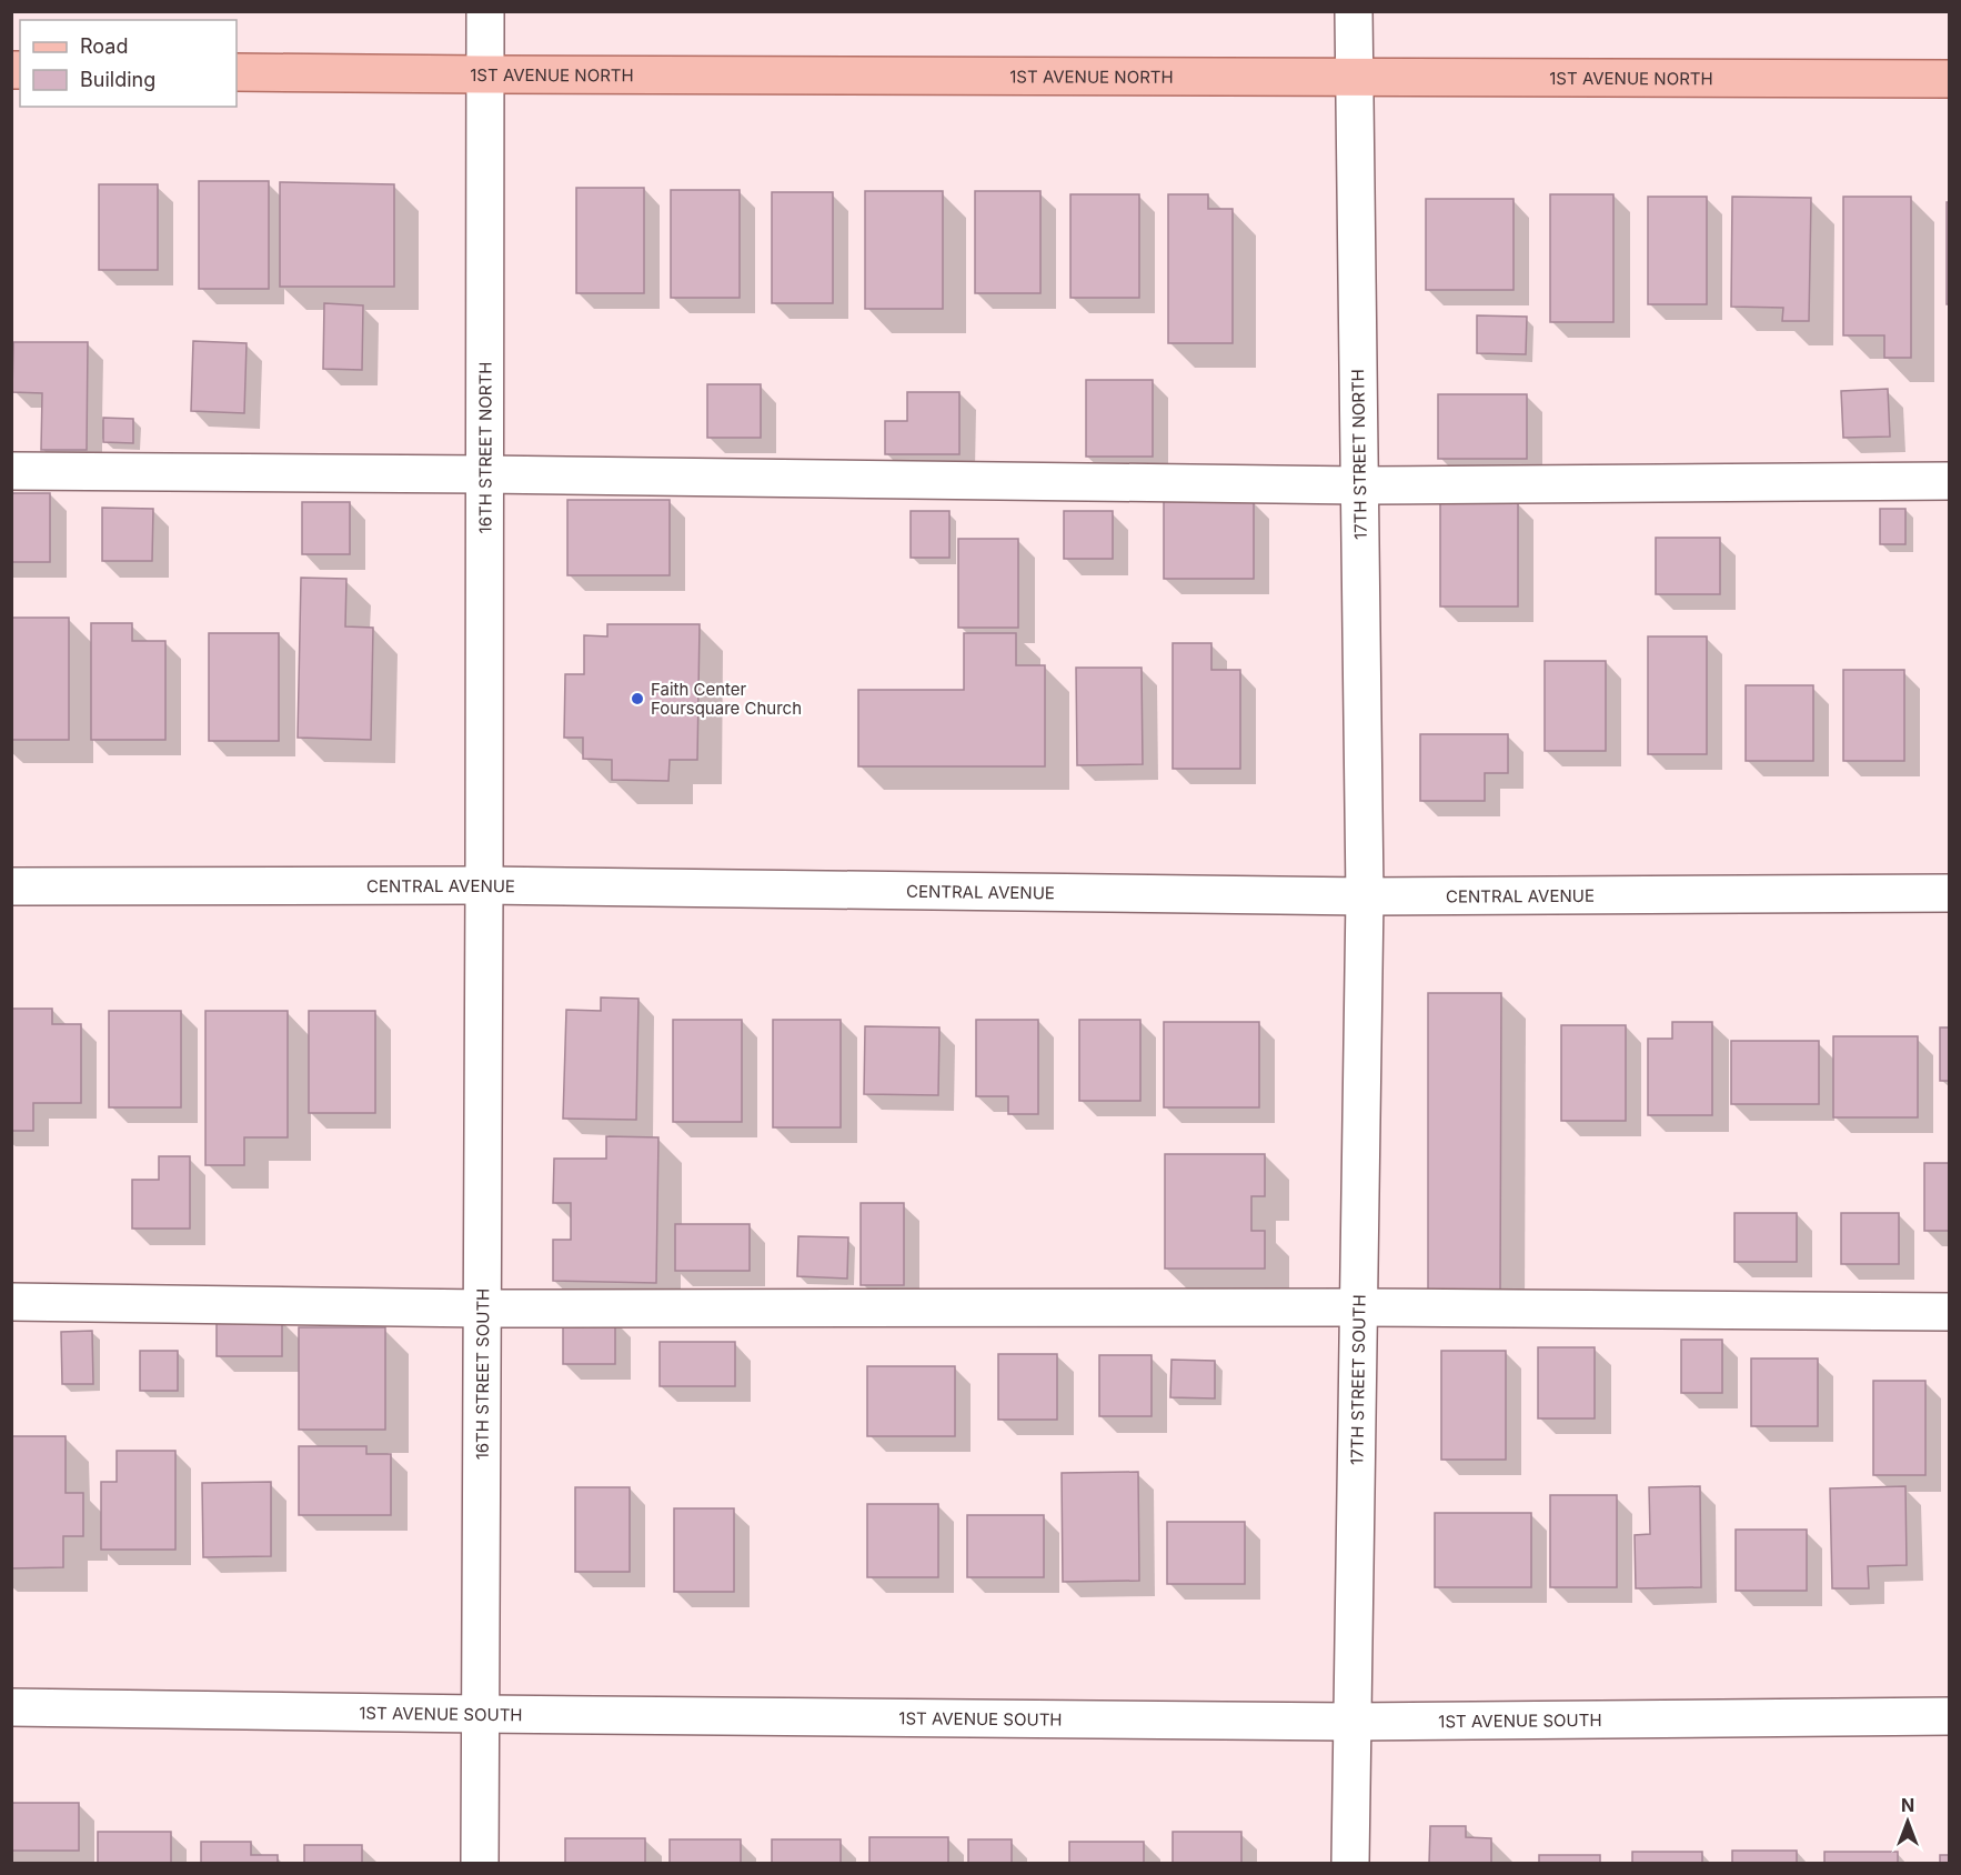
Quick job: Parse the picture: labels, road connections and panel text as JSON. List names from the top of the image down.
{
  "streets": {
    "main road": ["1ST AVENUE NORTH"],
    "street": [
      "16TH STREET NORTH",
      "17TH STREET NORTH",
      "CENTRAL AVENUE",
      "16TH STREET SOUTH",
      "17TH STREET SOUTH",
      "1ST AVENUE SOUTH"
    ]
  },
  "crossings": [
    ["1ST AVENUE NORTH", "16TH STREET NORTH"],
    ["1ST AVENUE NORTH", "17TH STREET NORTH"],
    ["16TH STREET NORTH", "CENTRAL AVENUE"],
    ["16TH STREET NORTH", "16TH STREET SOUTH"],
    ["17TH STREET NORTH", "CENTRAL AVENUE"],
    ["17TH STREET NORTH", "17TH STREET SOUTH"],
    ["CENTRAL AVENUE", "16TH STREET SOUTH"],
    ["CENTRAL AVENUE", "17TH STREET SOUTH"],
    ["16TH STREET SOUTH", "1ST AVENUE SOUTH"],
    ["17TH STREET SOUTH", "1ST AVENUE SOUTH"]
  ],
  "places": ["Faith Center Foursquare Church"],
  "legend": ["Road", "Building"],
  "north": "top"
}
